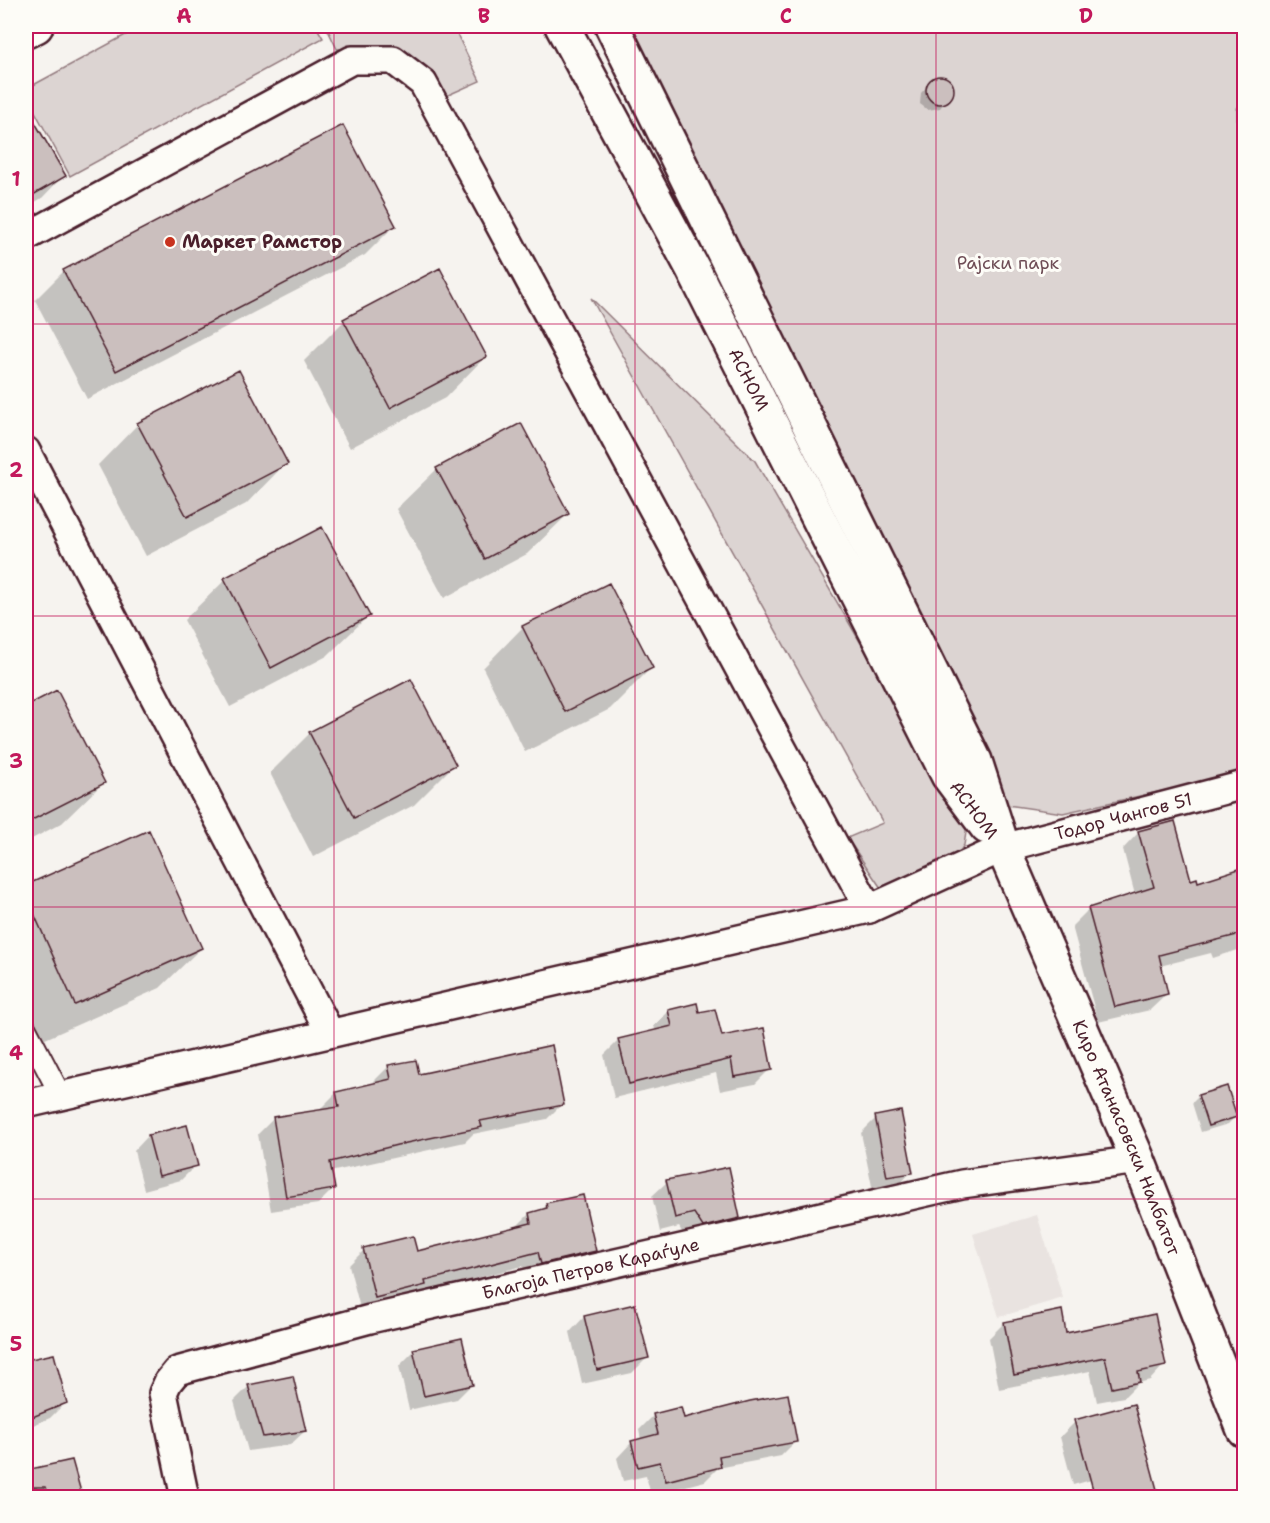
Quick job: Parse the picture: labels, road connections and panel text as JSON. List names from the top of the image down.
{
  "streets": {
    "street": [
      "АСНОМ",
      "Тодор Чангов 51",
      "Киро Атанасовски Налбатот",
      "Благоја Петров Караѓуле"
    ]
  },
  "crossings": [
    ["АСНОМ", "Тодор Чангов 51"],
    ["АСНОМ", "Киро Атанасовски Налбатот"],
    ["Тодор Чангов 51", "Киро Атанасовски Налбатот"],
    ["Киро Атанасовски Налбатот", "Благоја Петров Караѓуле"]
  ],
  "parks": ["Рајски парк"],
  "places": ["Маркет Рамстор"],
  "grid": {
    "columns": [
      "A",
      "B",
      "C",
      "D"
    ],
    "rows": [
      "1",
      "2",
      "3",
      "4",
      "5"
    ]
  }
}
